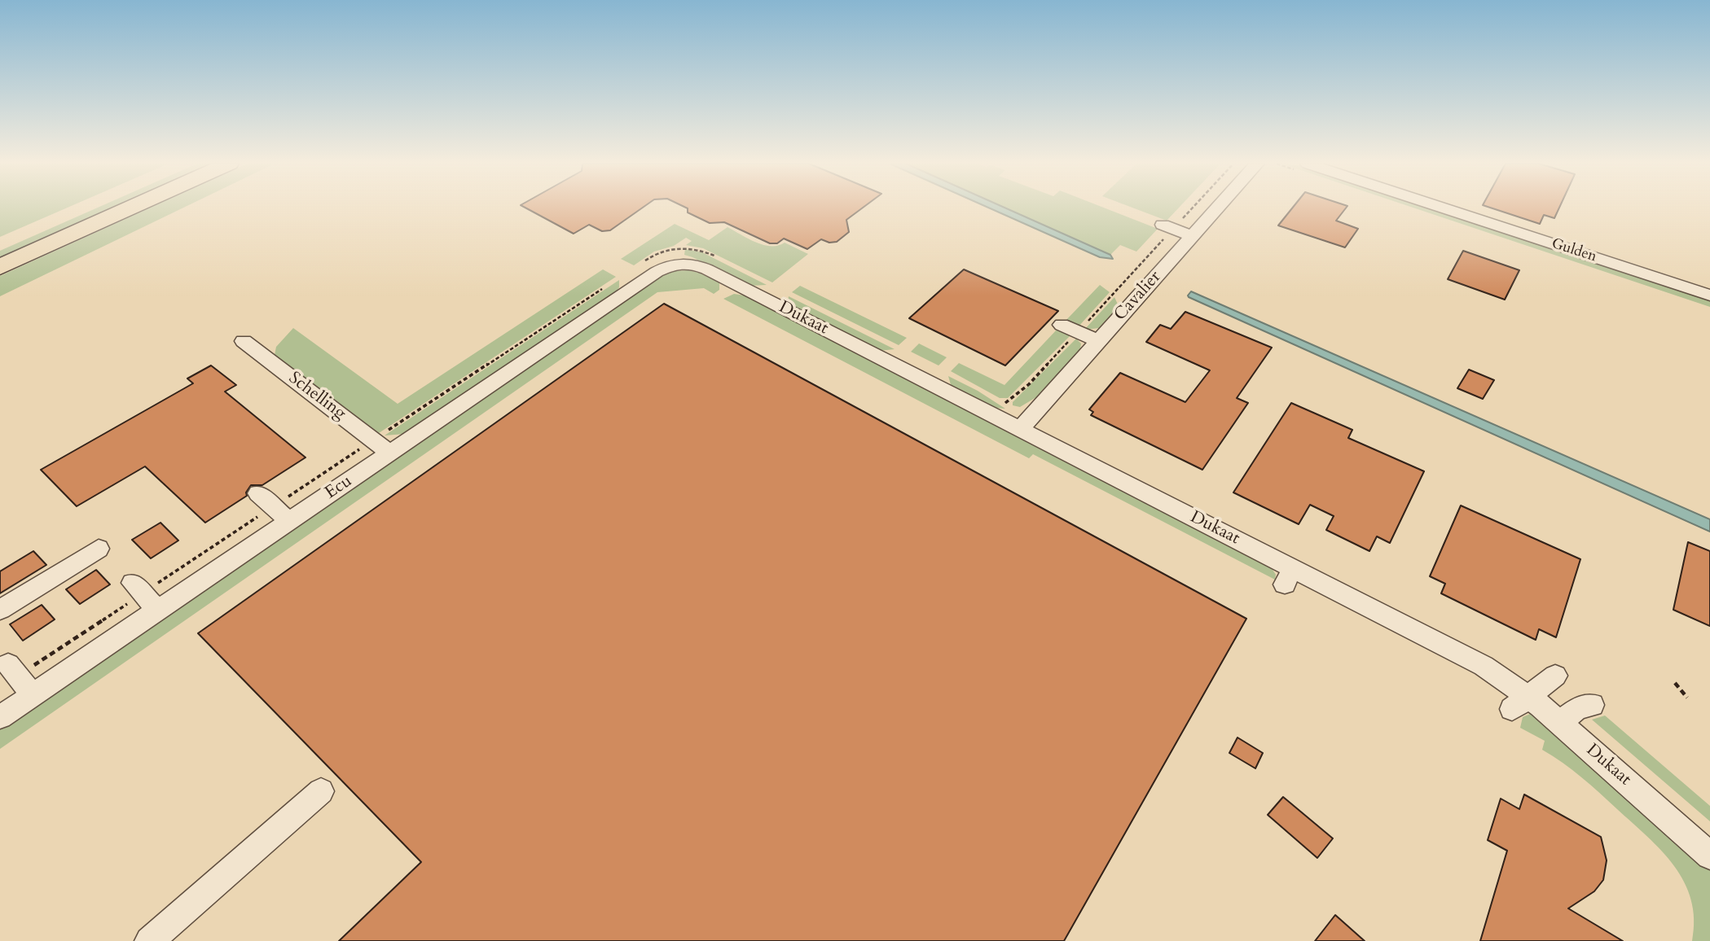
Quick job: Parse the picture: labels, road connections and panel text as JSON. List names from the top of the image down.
{
  "streets": {
    "street": [
      "Gulden",
      "Cavalier",
      "Dukaat",
      "Schelling",
      "Ecu"
    ]
  },
  "crossings": [
    ["Cavalier", "Dukaat"],
    ["Dukaat", "Ecu"],
    ["Schelling", "Ecu"]
  ]
}
